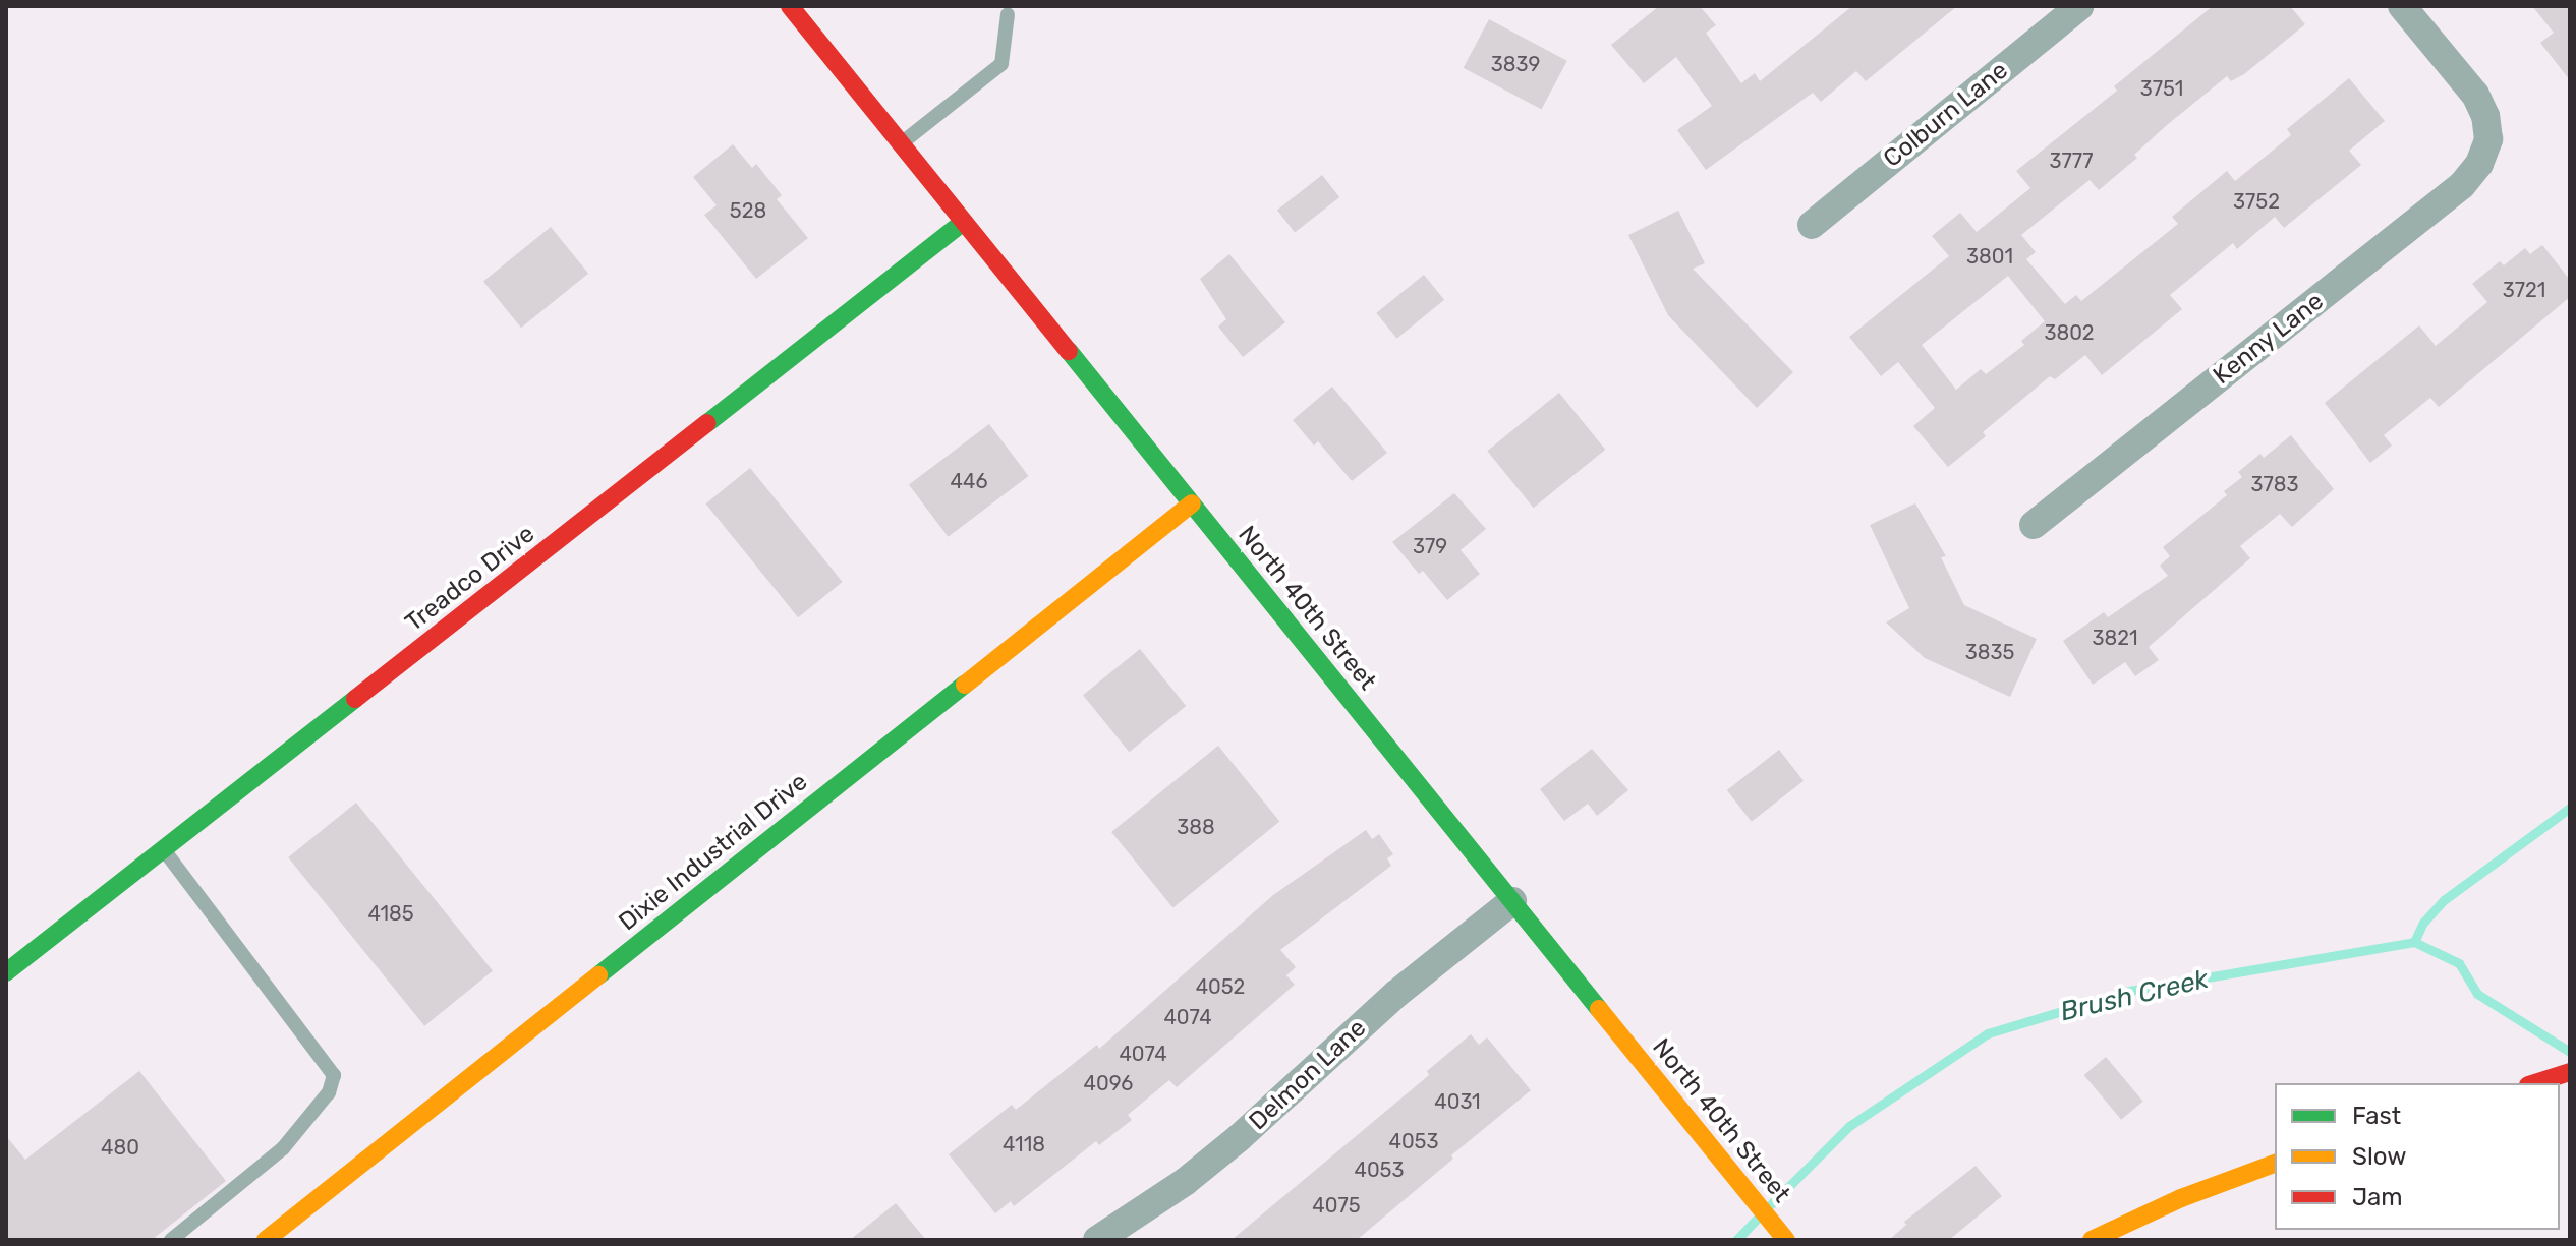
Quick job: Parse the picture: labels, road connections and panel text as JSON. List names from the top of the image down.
{
  "streets": {
    "street": [
      "Colburn Lane",
      "Kenny Lane",
      "Treadco Drive",
      "North 40th Street",
      "Dixie Industrial Drive",
      "Delmon Lane"
    ]
  },
  "crossings": [
    ["Treadco Drive", "North 40th Street"],
    ["North 40th Street", "Dixie Industrial Drive"],
    ["North 40th Street", "Delmon Lane"]
  ],
  "water": ["Brush Creek"],
  "house_numbers": [
    "3839",
    "3751",
    "3777",
    "3752",
    "528",
    "3801",
    "3721",
    "3802",
    "446",
    "3783",
    "379",
    "3821",
    "3835",
    "388",
    "4185",
    "4052",
    "4074",
    "4074",
    "4096",
    "4031",
    "4053",
    "4118",
    "480",
    "4053",
    "4075"
  ],
  "legend": ["Fast", "Slow", "Jam"]
}
